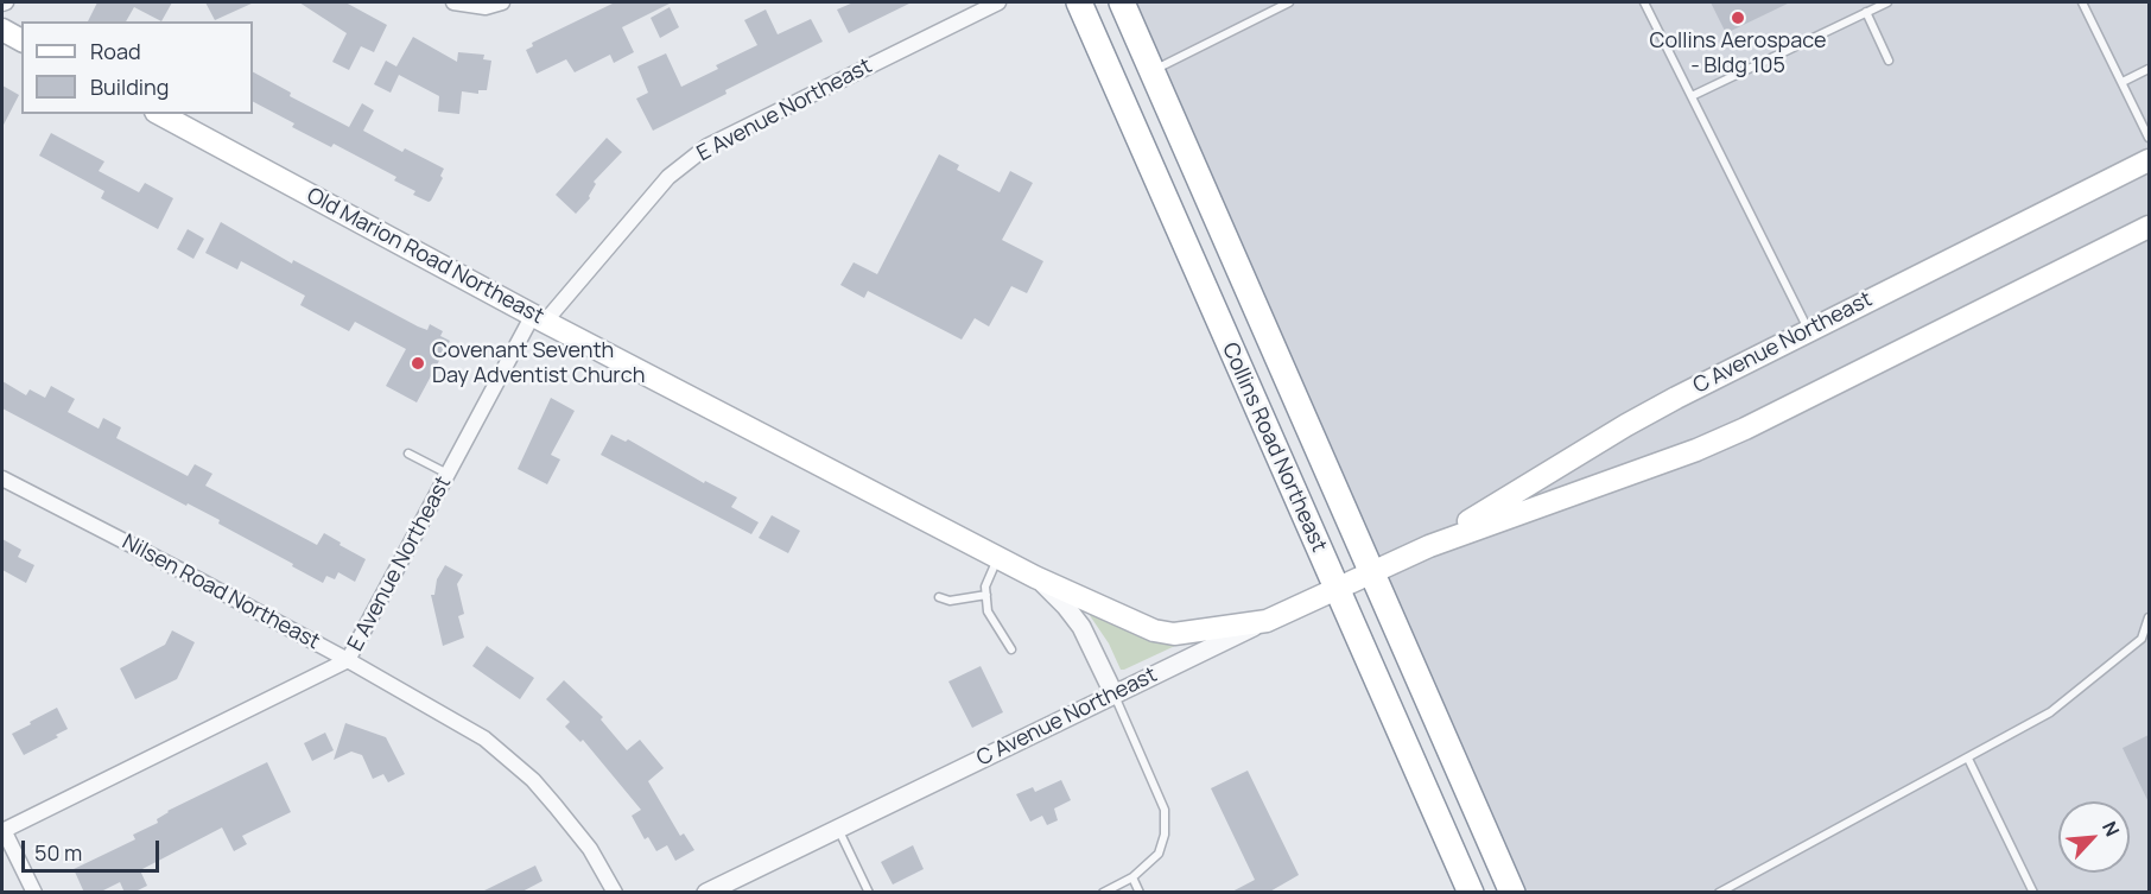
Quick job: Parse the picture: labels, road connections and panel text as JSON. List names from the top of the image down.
{
  "streets": {
    "highway": ["Collins Road Northeast"],
    "main road": ["Old Marion Road Northeast", "C Avenue Northeast"],
    "street": ["E Avenue Northeast", "Nilsen Road Northeast"]
  },
  "crossings": [
    ["E Avenue Northeast", "Old Marion Road Northeast"],
    ["E Avenue Northeast", "Nilsen Road Northeast"],
    ["Old Marion Road Northeast", "C Avenue Northeast"],
    ["C Avenue Northeast", "Collins Road Northeast"]
  ],
  "places": ["Collins Aerospace - Bldg 105", "Covenant Seventh Day Adventist Church"],
  "legend": ["Road", "Building"],
  "scale_bar": "50 m",
  "north": "top right"
}
